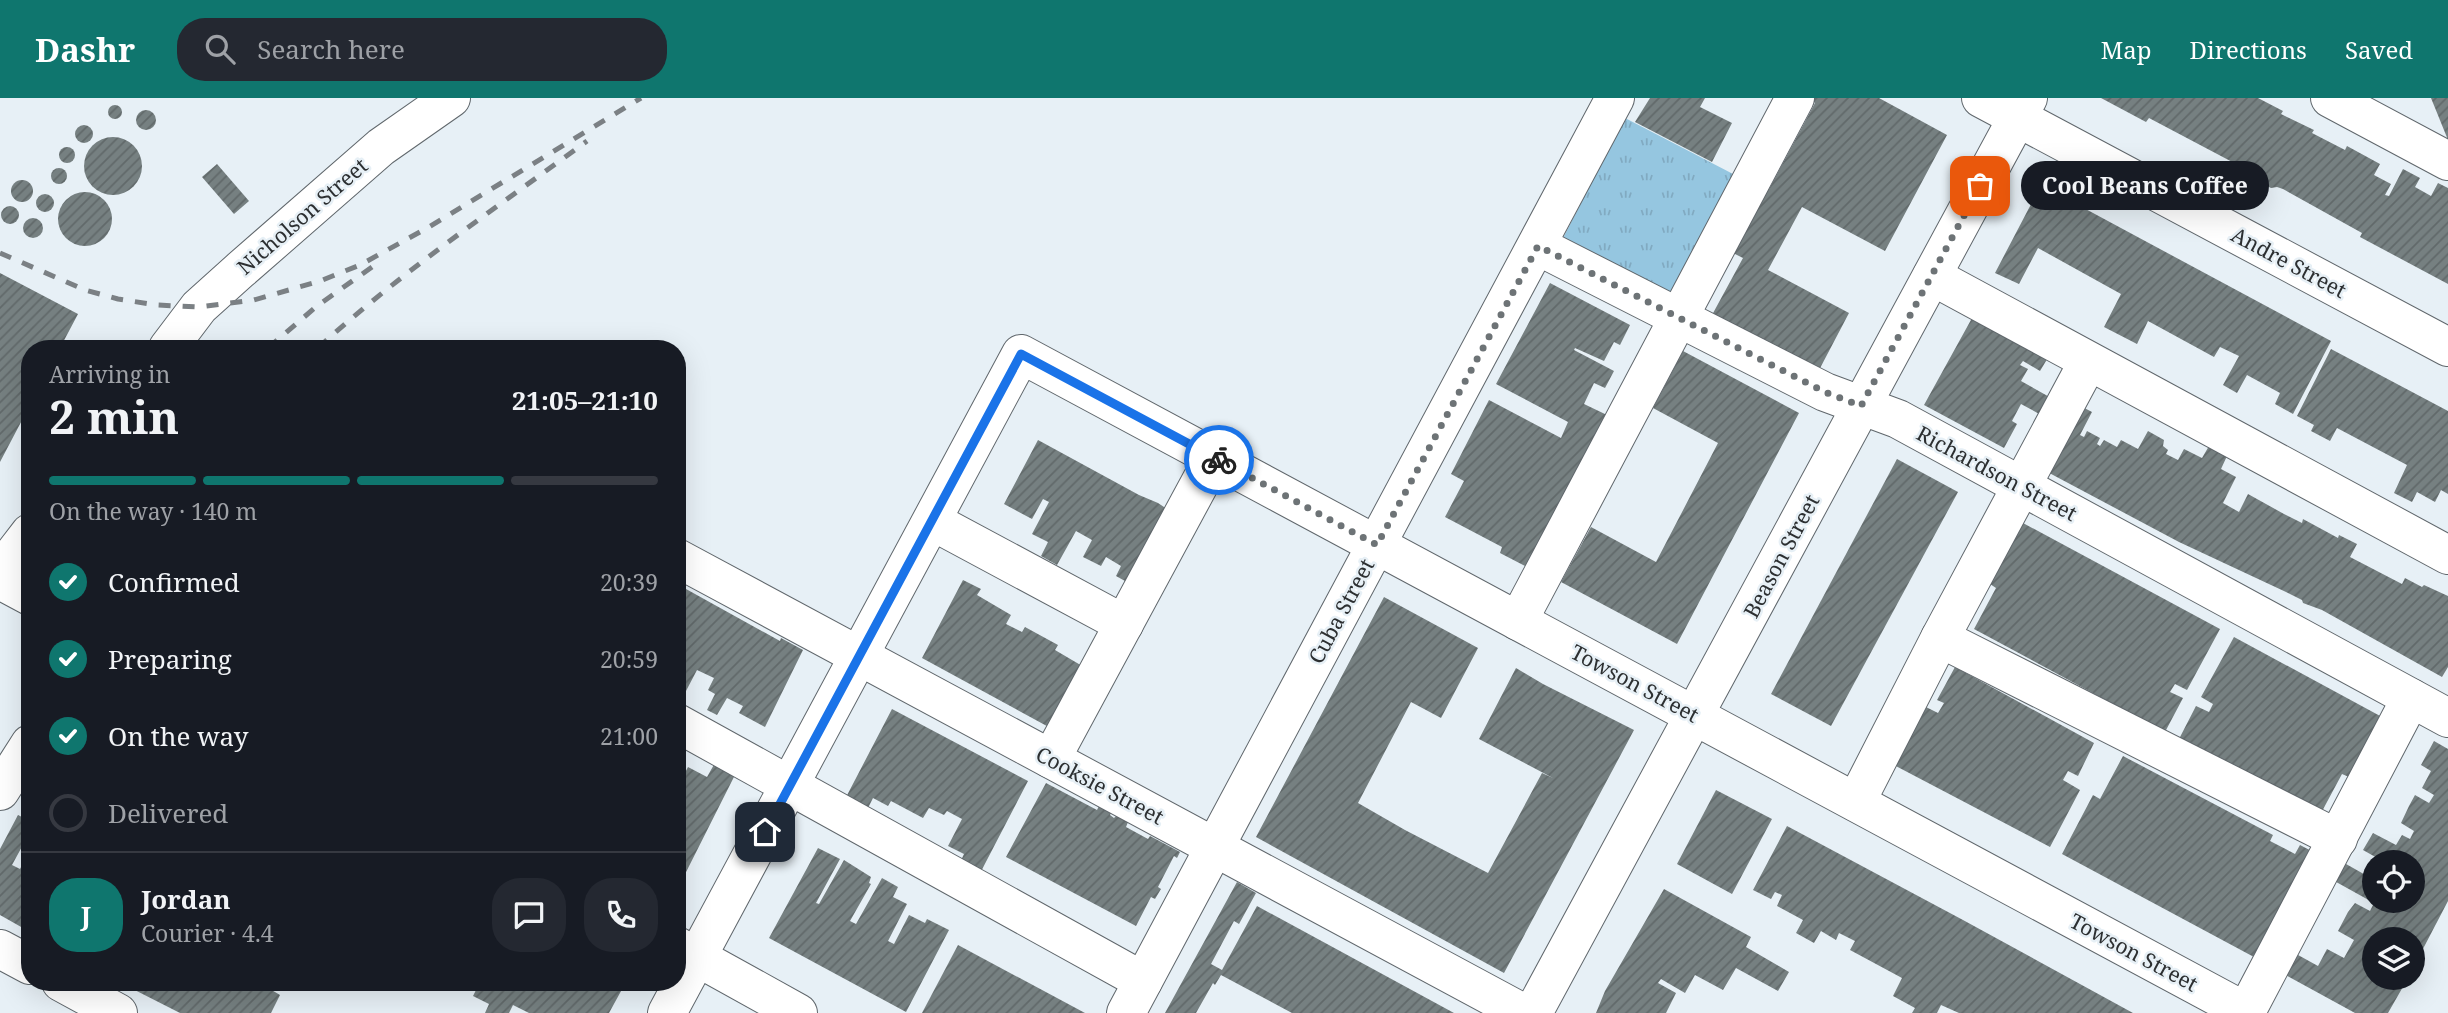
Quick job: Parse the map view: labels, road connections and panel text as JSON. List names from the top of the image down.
{
  "streets": {
    "street": [
      "Nicholson Street",
      "Andre Street",
      "Richardson Street",
      "Beason Street",
      "Cuba Street",
      "Towson Street",
      "Cooksie Street"
    ]
  },
  "crossings": [
    ["Andre Street", "Beason Street"],
    ["Richardson Street", "Beason Street"],
    ["Richardson Street", "Cuba Street"],
    ["Beason Street", "Towson Street"],
    ["Cuba Street", "Towson Street"],
    ["Cuba Street", "Cooksie Street"]
  ],
  "places": ["Cool Beans Coffee"],
  "page": {
    "header": "Dashr",
    "search": "Search here",
    "nav": ["Map", "Directions", "Saved"],
    "bubble": "Cool Beans Coffee",
    "heading": ["2 min", "Arriving in", "21:05–21:10"],
    "panel": ["Jordan", "Courier · 4.4"],
    "bar": "On the way · 140 m",
    "list": [
      ["Confirmed", "20:39"],
      ["Preparing", "20:59"],
      ["On the way", "21:00"],
      "Delivered"
    ],
    "round": "J"
  }
}
